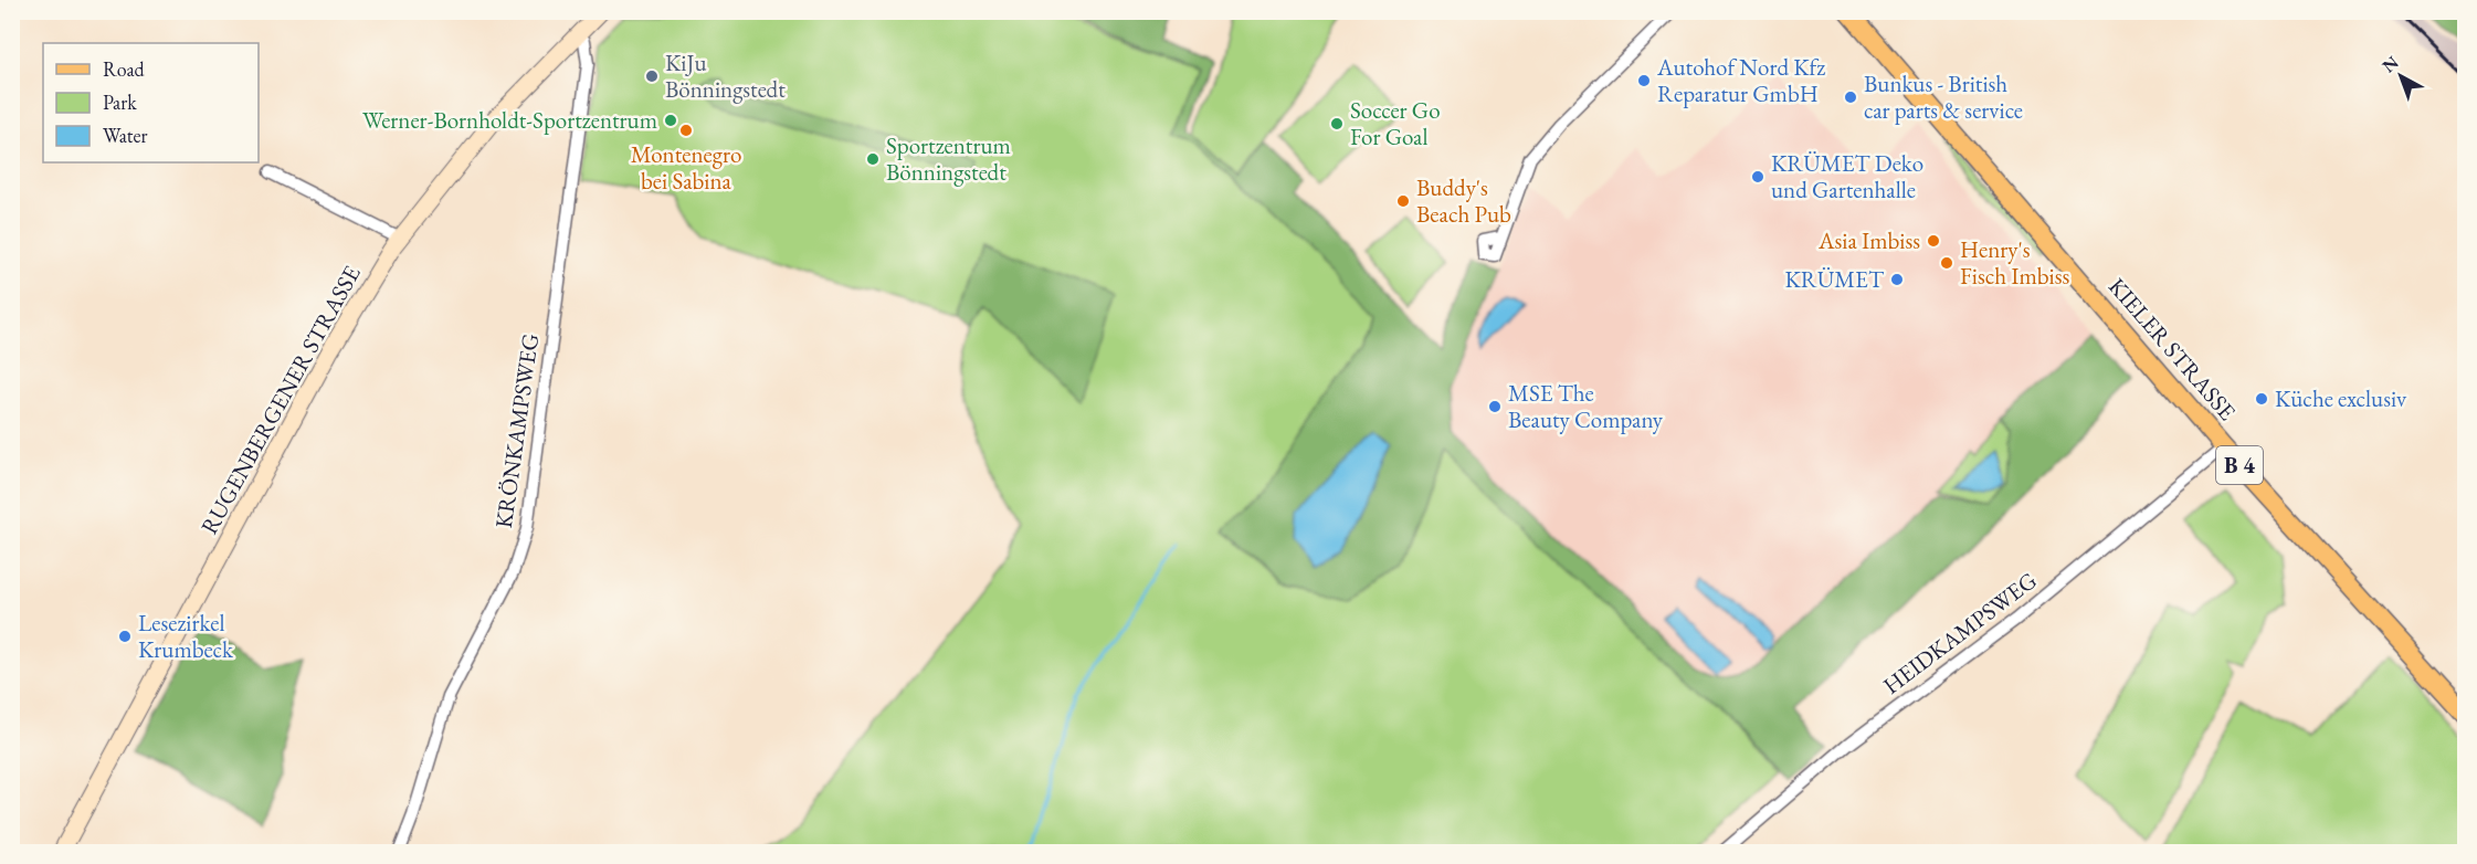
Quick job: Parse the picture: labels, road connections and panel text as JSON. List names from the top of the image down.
{
  "streets": {
    "main road": ["KIELER STRASSE", "RUGENBERGENER STRASSE", "B 4"],
    "street": ["KRÖNKAMPSWEG", "HEIDKAMPSWEG"]
  },
  "crossings": [
    ["KIELER STRASSE", "HEIDKAMPSWEG"],
    ["RUGENBERGENER STRASSE", "KRÖNKAMPSWEG"]
  ],
  "places": [
    "KiJu Bönningstedt",
    "Autohof Nord Kfz Reparatur GmbH",
    "Bunkus - British car parts & service",
    "Werner-Bornholdt-Sportzentrum",
    "Soccer Go For Goal",
    "Montenegro bei Sabina",
    "Sportzentrum Bönningstedt",
    "KRÜMET Deko und Gartenhalle",
    "Buddy's Beach Pub",
    "Asia Imbiss",
    "Henry's Fisch Imbiss",
    "KRÜMET",
    "Küche exclusiv",
    "MSE The Beauty Company",
    "Lesezirkel Krumbeck"
  ],
  "legend": ["Road", "Park", "Water"],
  "north": "top left"
}
